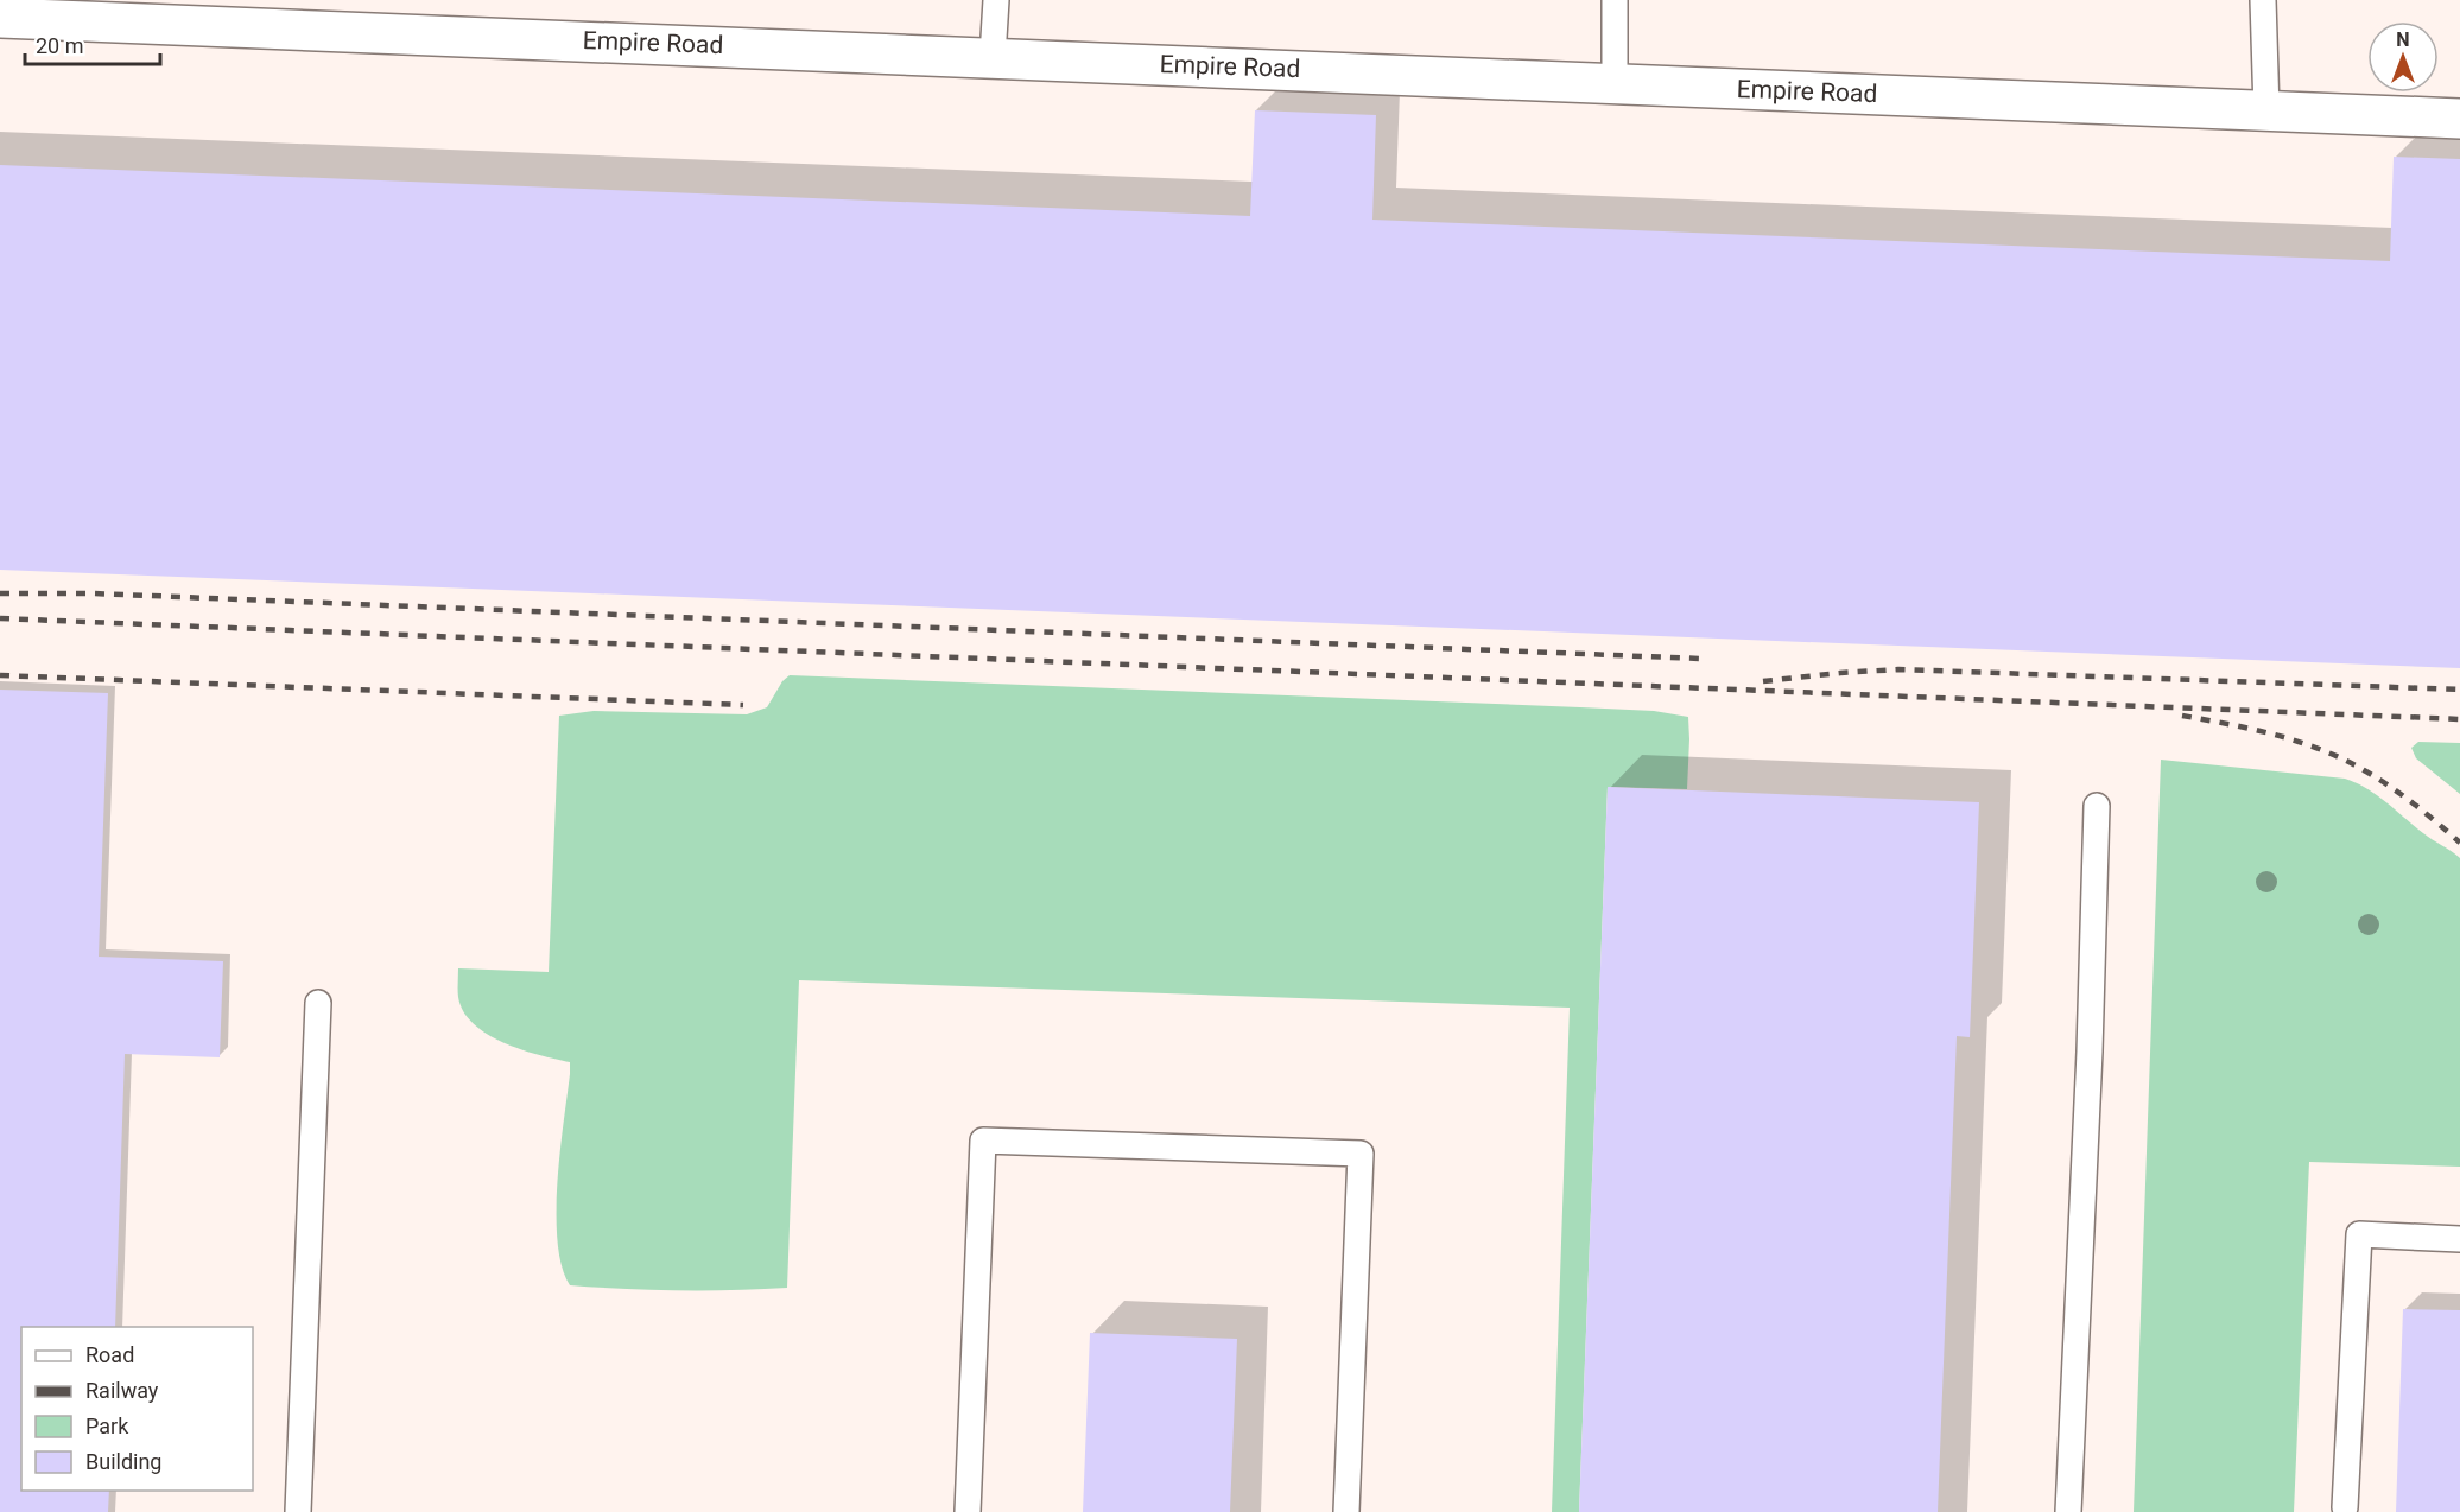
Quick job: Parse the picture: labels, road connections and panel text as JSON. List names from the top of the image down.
{
  "streets": {
    "street": ["Empire Road"]
  },
  "legend": [
    "Road",
    "Railway",
    "Park",
    "Building"
  ],
  "scale_bar": "20 m",
  "north": "top"
}
